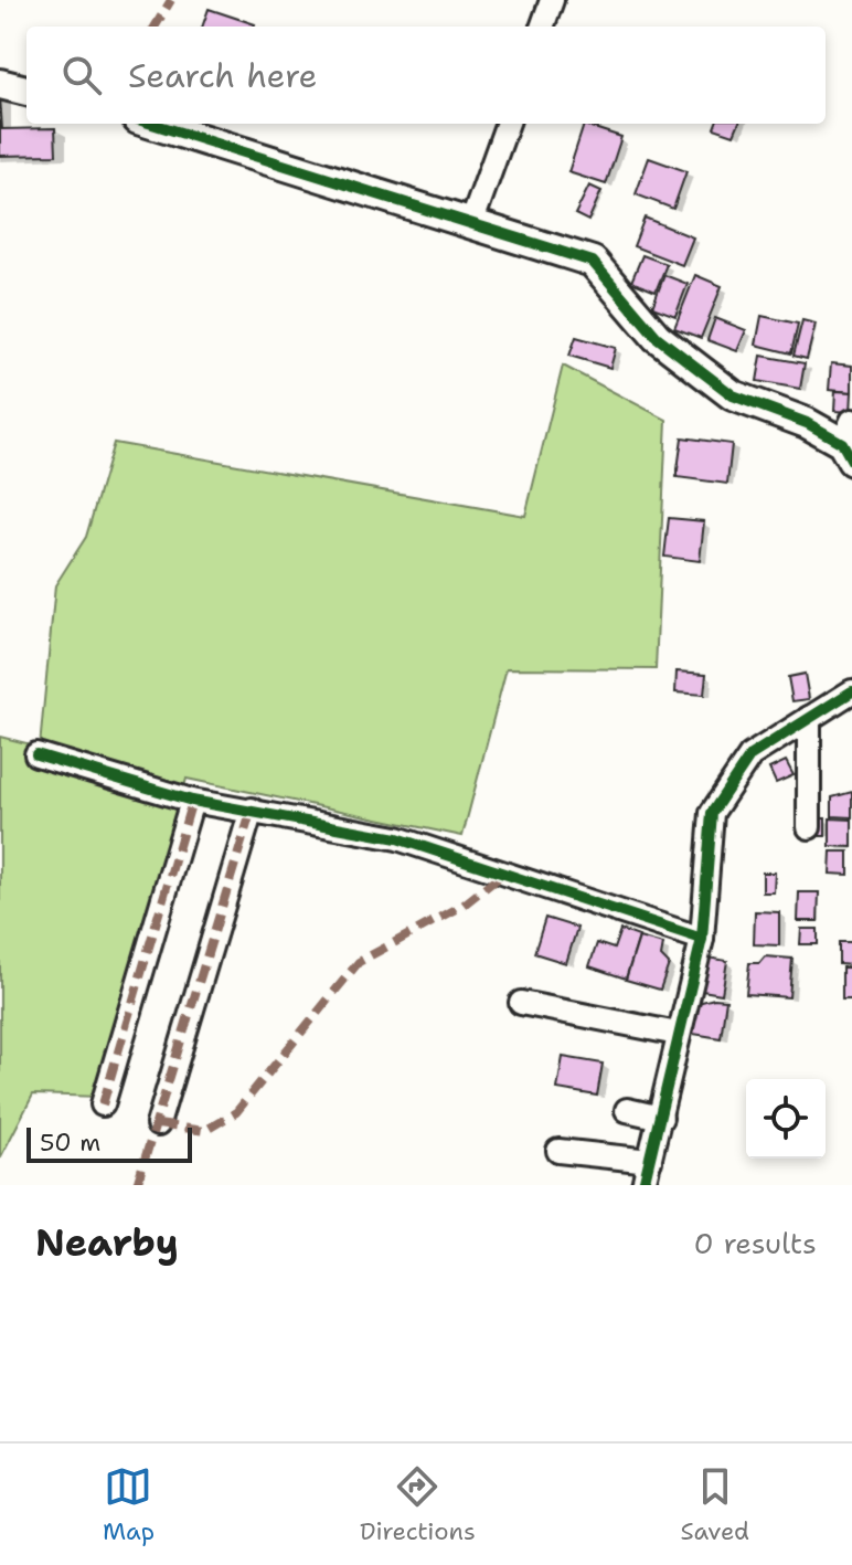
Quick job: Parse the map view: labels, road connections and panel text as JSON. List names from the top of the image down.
{
  "scale_bar": "50 m",
  "page": {
    "search": "Search here",
    "scale": "50 m",
    "heading": ["Nearby", "0 results"],
    "nav": ["Map", "Directions", "Saved"]
  }
}
